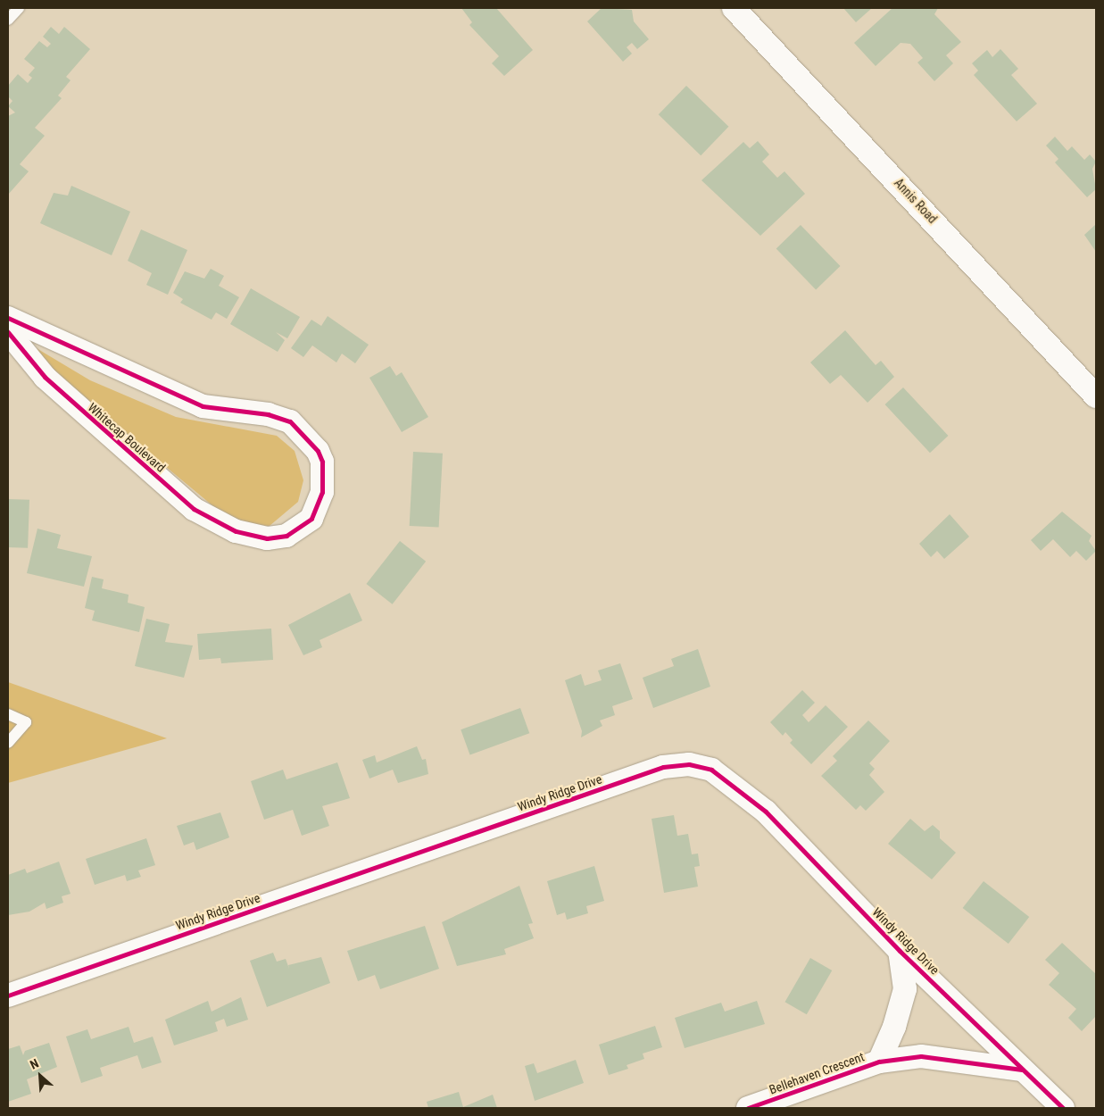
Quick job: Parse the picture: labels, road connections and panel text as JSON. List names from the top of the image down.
{
  "streets": {
    "street": [
      "Annis Road",
      "Whitecap Boulevard",
      "Windy Ridge Drive",
      "Bellehaven Crescent"
    ]
  },
  "crossings": [
    ["Windy Ridge Drive", "Bellehaven Crescent"]
  ],
  "north": "top left"
}
